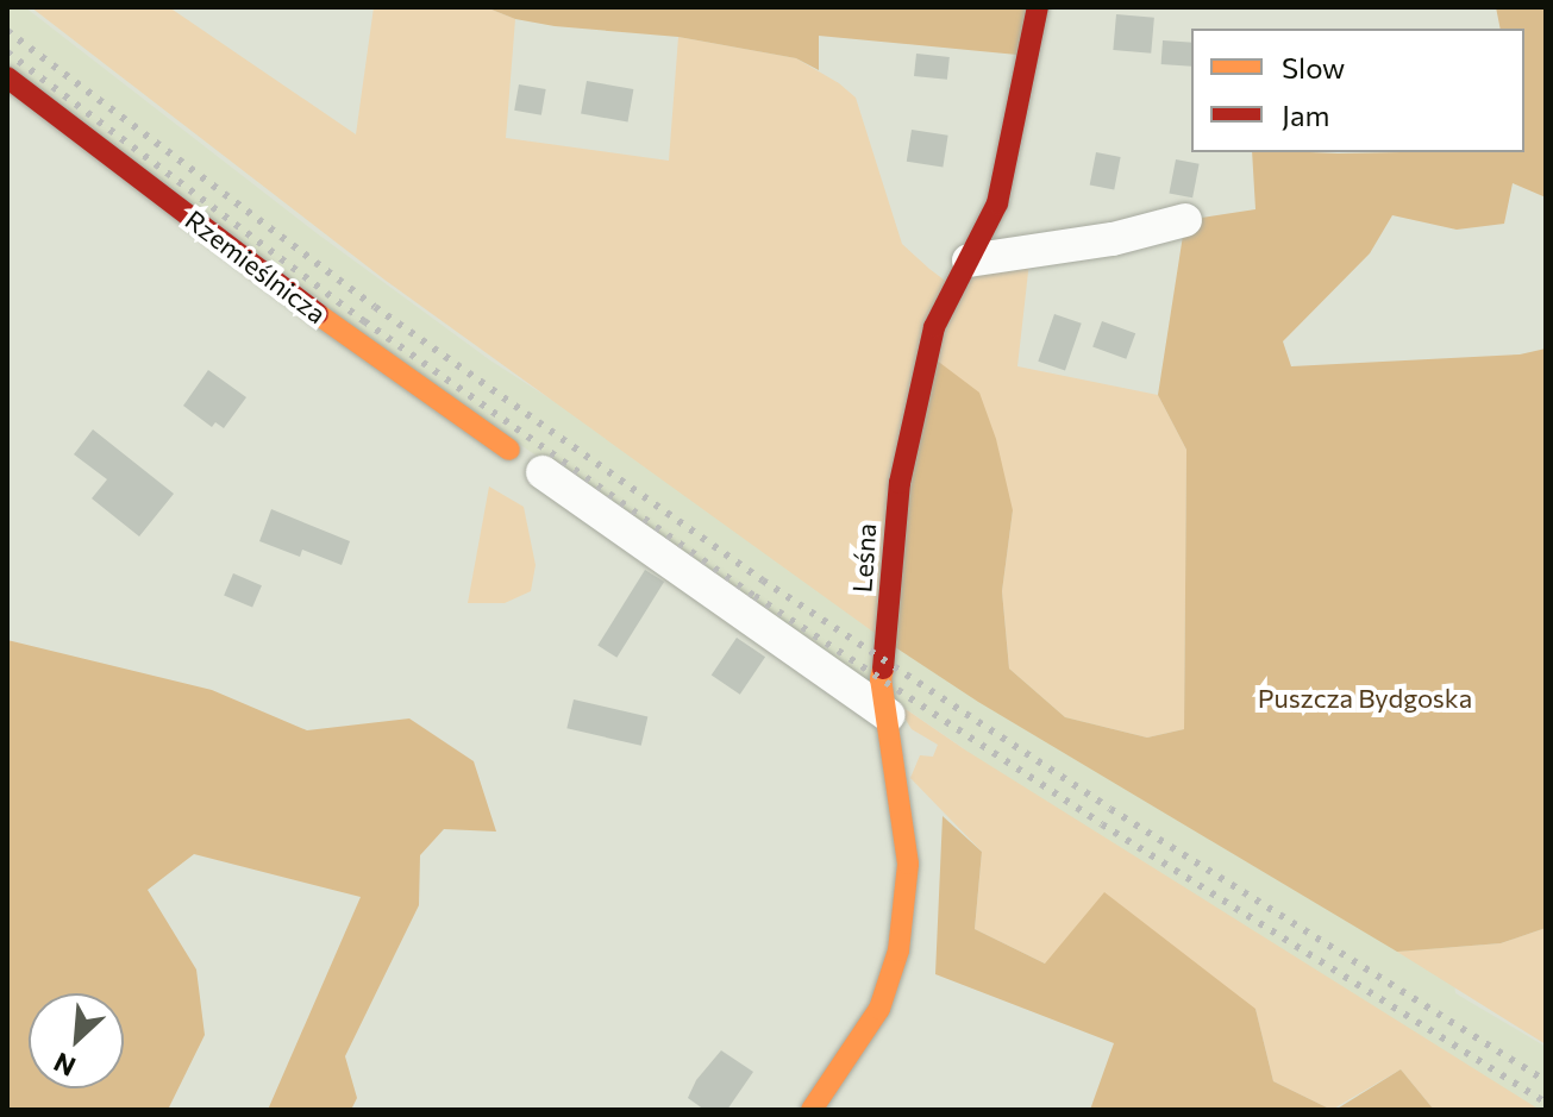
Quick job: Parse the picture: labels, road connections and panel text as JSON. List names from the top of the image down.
{
  "streets": {
    "street": ["Rzemieślnicza", "Leśna"]
  },
  "parks": ["Puszcza Bydgoska"],
  "legend": ["Slow", "Jam"],
  "north": "bottom left"
}
